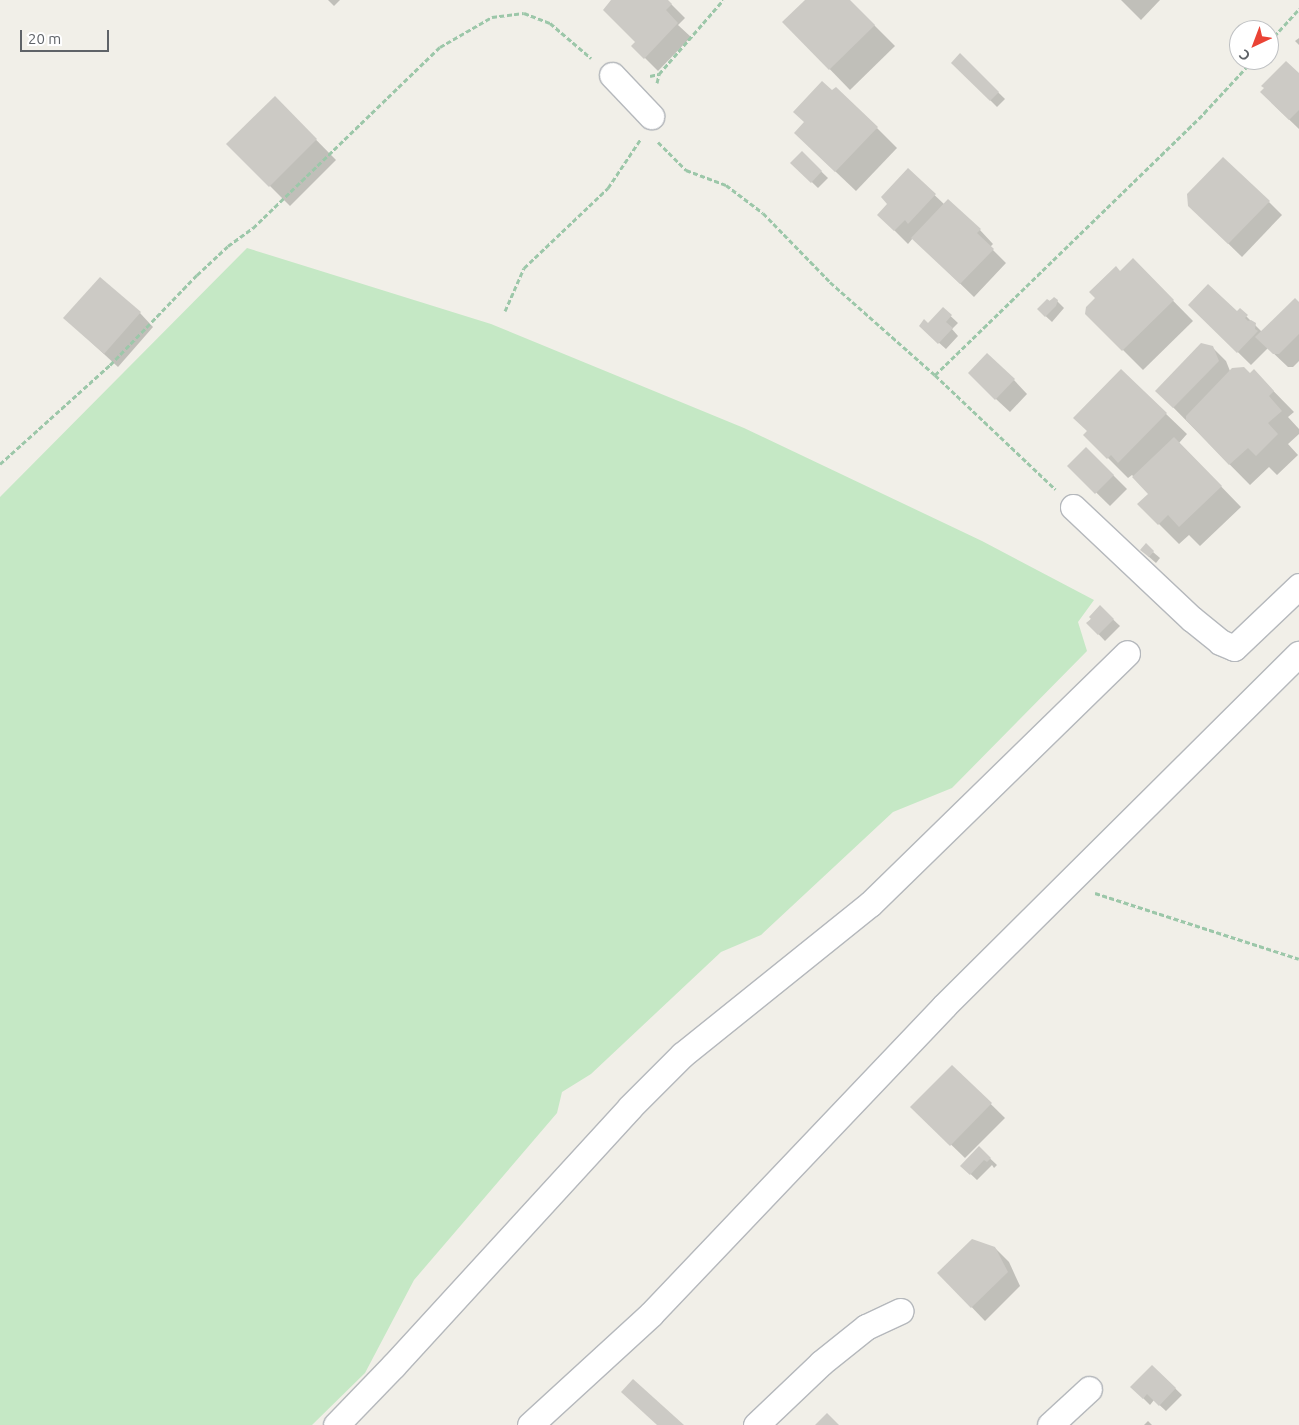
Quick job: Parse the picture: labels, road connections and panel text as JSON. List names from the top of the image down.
{
  "scale_bar": "20 m",
  "north": "bottom left"
}
